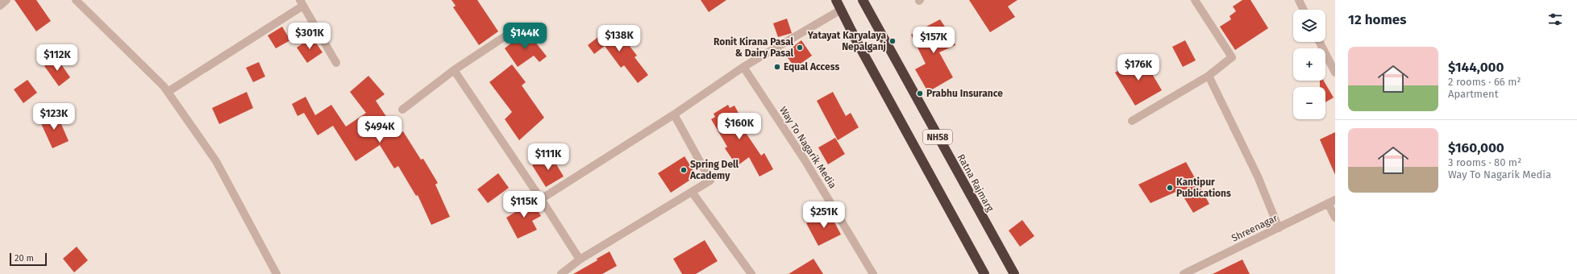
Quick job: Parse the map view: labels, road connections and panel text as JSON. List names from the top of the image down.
{
  "streets": {
    "highway": ["NH58", "Ratna Rajmarg"],
    "street": ["Way To Nagarik Media", "Shreenagar"]
  },
  "places": [
    "Yatayat Karyalaya Nepalganj",
    "Ronit Kirana Pasal & Dairy Pasal",
    "Equal Access",
    "Prabhu Insurance",
    "Spring Dell Academy",
    "Kantipur Publications"
  ],
  "scale_bar": "20 m",
  "page": {
    "heading": "12 homes",
    "map_buttons": ["+", "−"],
    "price": [
      "$301K",
      "$144K",
      "$138K",
      "$157K",
      "$112K",
      "$176K",
      "$123K",
      "$160K",
      "$494K",
      "$111K",
      "$115K",
      "$251K"
    ],
    "list": [
      {
        "name": "$144,000",
        "note": "2 rooms · 66 m² · Apartment"
      },
      {
        "name": "$160,000",
        "note": "3 rooms · 80 m² · Way To Nagarik Media"
      }
    ],
    "scale": "20 m"
  }
}
